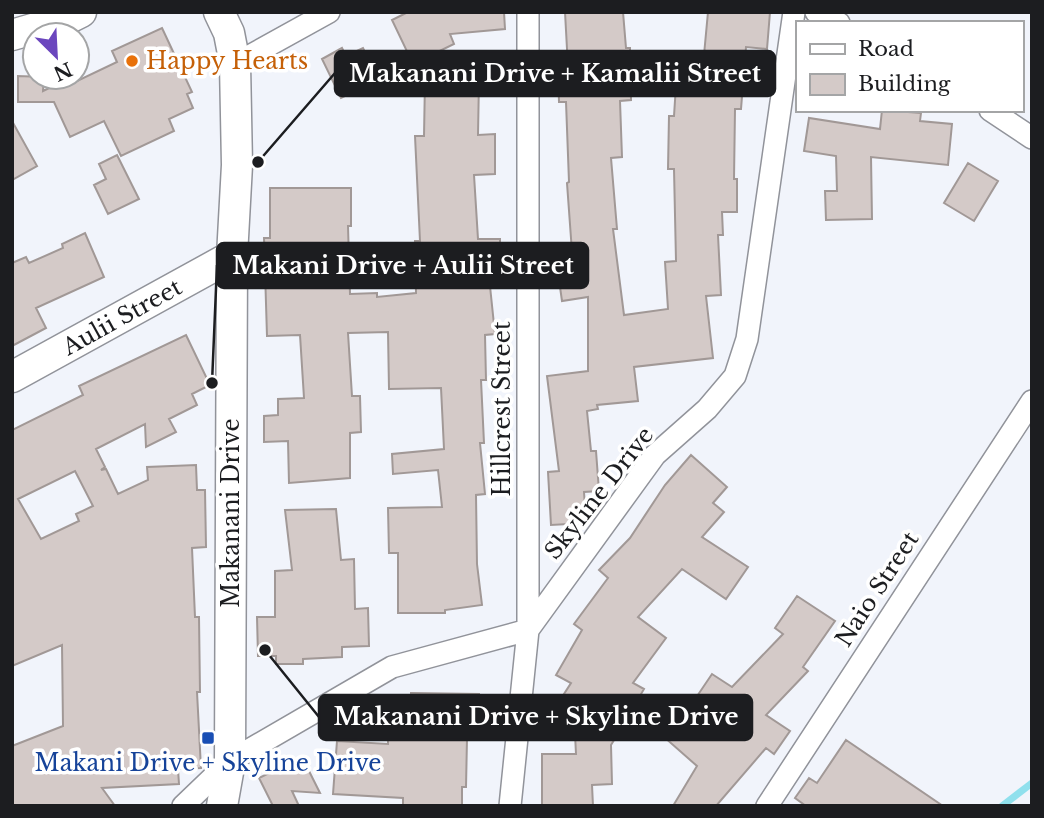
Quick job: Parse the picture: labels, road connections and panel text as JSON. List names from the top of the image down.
{
  "streets": {
    "street": [
      "Aulii Street",
      "Hillcrest Street",
      "Skyline Drive",
      "Makanani Drive",
      "Naio Street"
    ]
  },
  "crossings": [
    ["Aulii Street", "Makanani Drive"],
    ["Hillcrest Street", "Skyline Drive"]
  ],
  "places": {
    "other": [
      "Happy Hearts",
      "Makanani Drive + Kamalii Street",
      "Makani Drive + Aulii Street",
      "Makanani Drive + Skyline Drive"
    ],
    "transit": ["Makani Drive + Skyline Drive"]
  },
  "legend": ["Road", "Building"],
  "north": "bottom right"
}
